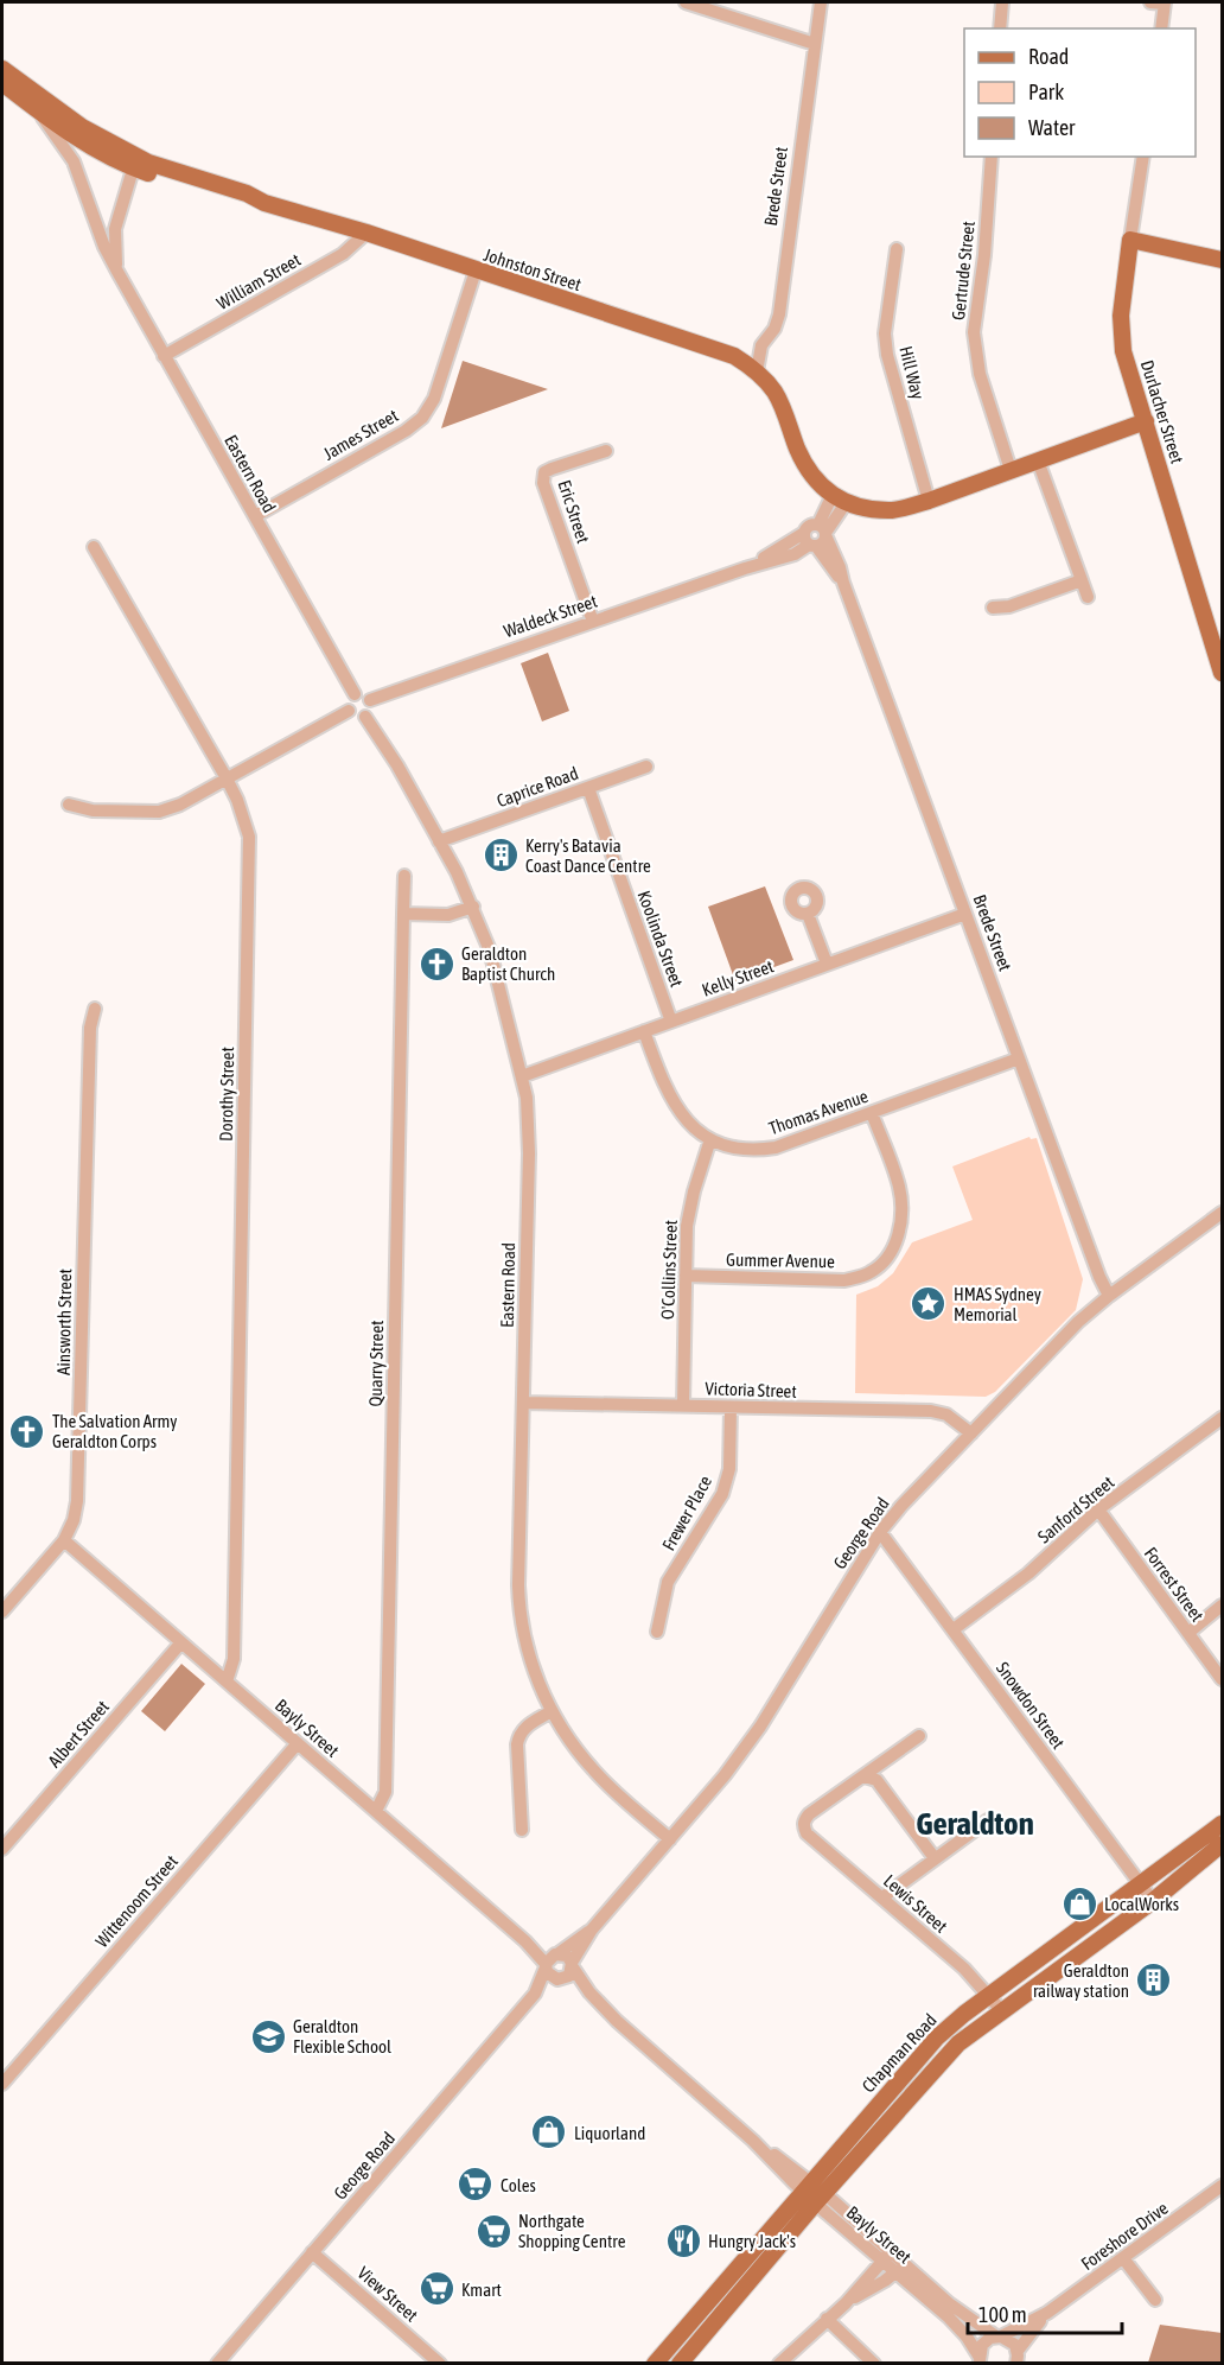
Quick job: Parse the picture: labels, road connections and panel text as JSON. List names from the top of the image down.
{
  "streets": {
    "main road": ["Johnston Street", "Durlacher Street", "Chapman Road"],
    "street": [
      "Brede Street",
      "Gertrude Street",
      "William Street",
      "Hill Way",
      "James Street",
      "Eastern Road",
      "Eric Street",
      "Waldeck Street",
      "Caprice Road",
      "Koolinda Street",
      "Kelly Street",
      "Dorothy Street",
      "Thomas Avenue",
      "Gummer Avenue",
      "O'Collins Street",
      "Ainsworth Street",
      "Quarry Street",
      "Victoria Street",
      "Sanford Street",
      "Frewer Place",
      "George Road",
      "Forrest Street",
      "Snowdon Street",
      "Bayly Street",
      "Albert Street",
      "Wittenoom Street",
      "Lewis Street",
      "Foreshore Drive",
      "View Street"
    ]
  },
  "crossings": [
    ["Brede Street", "Johnston Street"],
    ["Brede Street", "Waldeck Street"],
    ["Brede Street", "Kelly Street"],
    ["Brede Street", "Thomas Avenue"],
    ["Brede Street", "George Road"],
    ["Johnston Street", "William Street"],
    ["Johnston Street", "James Street"],
    ["Johnston Street", "Eastern Road"],
    ["William Street", "Eastern Road"],
    ["James Street", "Eastern Road"],
    ["Eastern Road", "Waldeck Street"],
    ["Eastern Road", "Caprice Road"],
    ["Eastern Road", "Kelly Street"],
    ["Eastern Road", "Victoria Street"],
    ["Eastern Road", "George Road"],
    ["Eric Street", "Waldeck Street"],
    ["Caprice Road", "Koolinda Street"],
    ["Koolinda Street", "Kelly Street"],
    ["Kelly Street", "Thomas Avenue"],
    ["Dorothy Street", "Bayly Street"],
    ["Thomas Avenue", "Gummer Avenue"],
    ["Thomas Avenue", "O'Collins Street"],
    ["Gummer Avenue", "O'Collins Street"],
    ["O'Collins Street", "Victoria Street"],
    ["Ainsworth Street", "Bayly Street"],
    ["Quarry Street", "Bayly Street"],
    ["Victoria Street", "Frewer Place"],
    ["Victoria Street", "George Road"],
    ["Sanford Street", "Forrest Street"],
    ["Sanford Street", "Snowdon Street"],
    ["George Road", "Snowdon Street"],
    ["George Road", "Bayly Street"],
    ["George Road", "View Street"],
    ["Snowdon Street", "Chapman Road"],
    ["Bayly Street", "Albert Street"],
    ["Bayly Street", "Wittenoom Street"],
    ["Bayly Street", "Chapman Road"],
    ["Bayly Street", "Foreshore Drive"],
    ["Lewis Street", "Chapman Road"]
  ],
  "districts": ["Geraldton"],
  "places": {
    "building": ["Kerry's Batavia Coast Dance Centre", "Geraldton railway station"],
    "church": ["Geraldton Baptist Church", "The Salvation Army Geraldton Corps"],
    "place": ["HMAS Sydney Memorial"],
    "shop": ["LocalWorks", "Liquorland"],
    "school or university": ["Geraldton Flexible School"],
    "supermarket": ["Coles", "Northgate Shopping Centre", "Kmart"],
    "restaurant": ["Hungry Jack's"]
  },
  "legend": ["Road", "Park", "Water"],
  "scale_bar": "100 m"
}
